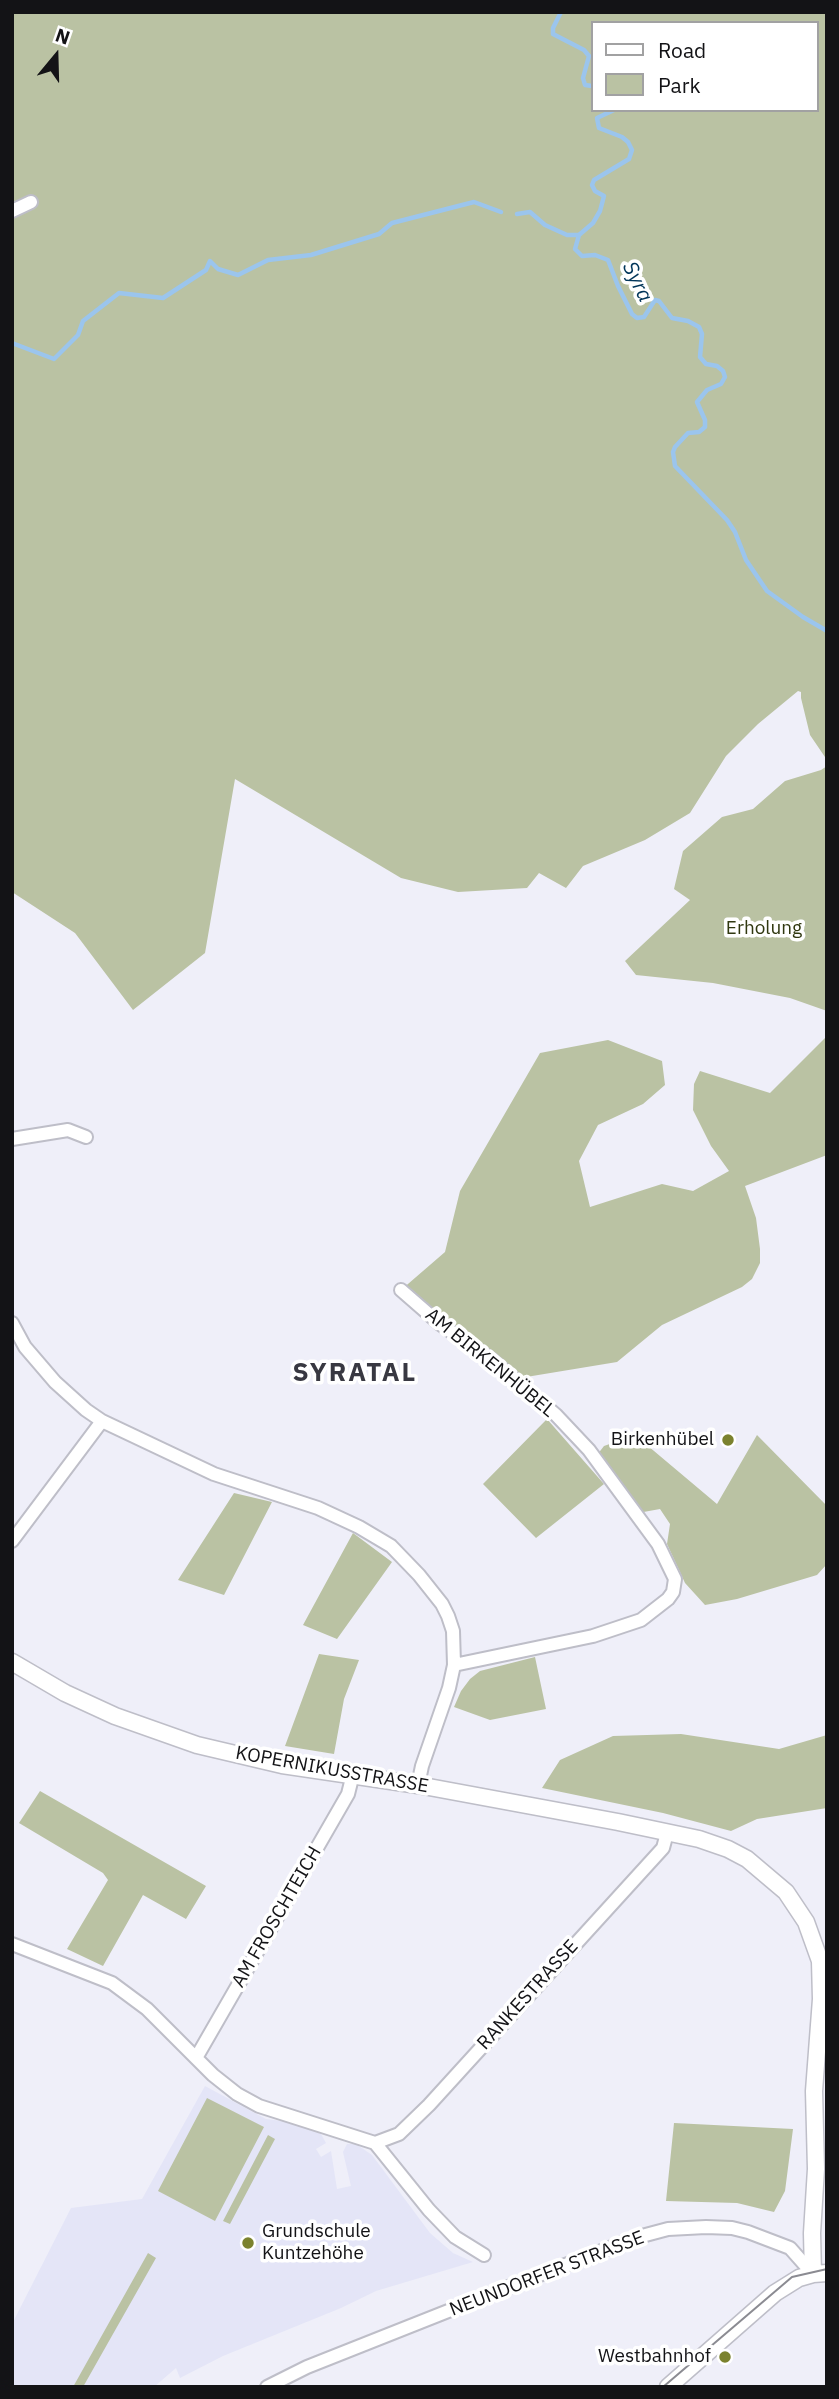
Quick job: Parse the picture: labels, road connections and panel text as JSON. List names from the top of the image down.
{
  "streets": {
    "street": [
      "AM BIRKENHÜBEL",
      "KOPERNIKUSSTRASSE",
      "AM FROSCHTEICH",
      "RANKESTRASSE",
      "NEUNDORFER STRASSE"
    ]
  },
  "crossings": [
    ["KOPERNIKUSSTRASSE", "AM FROSCHTEICH"],
    ["KOPERNIKUSSTRASSE", "RANKESTRASSE"],
    ["KOPERNIKUSSTRASSE", "NEUNDORFER STRASSE"]
  ],
  "districts": ["SYRATAL"],
  "water": ["Syra"],
  "parks": ["Erholung"],
  "places": ["Birkenhübel", "Grundschule Kuntzehöhe", "Westbahnhof"],
  "legend": ["Road", "Park"],
  "north": "top"
}
